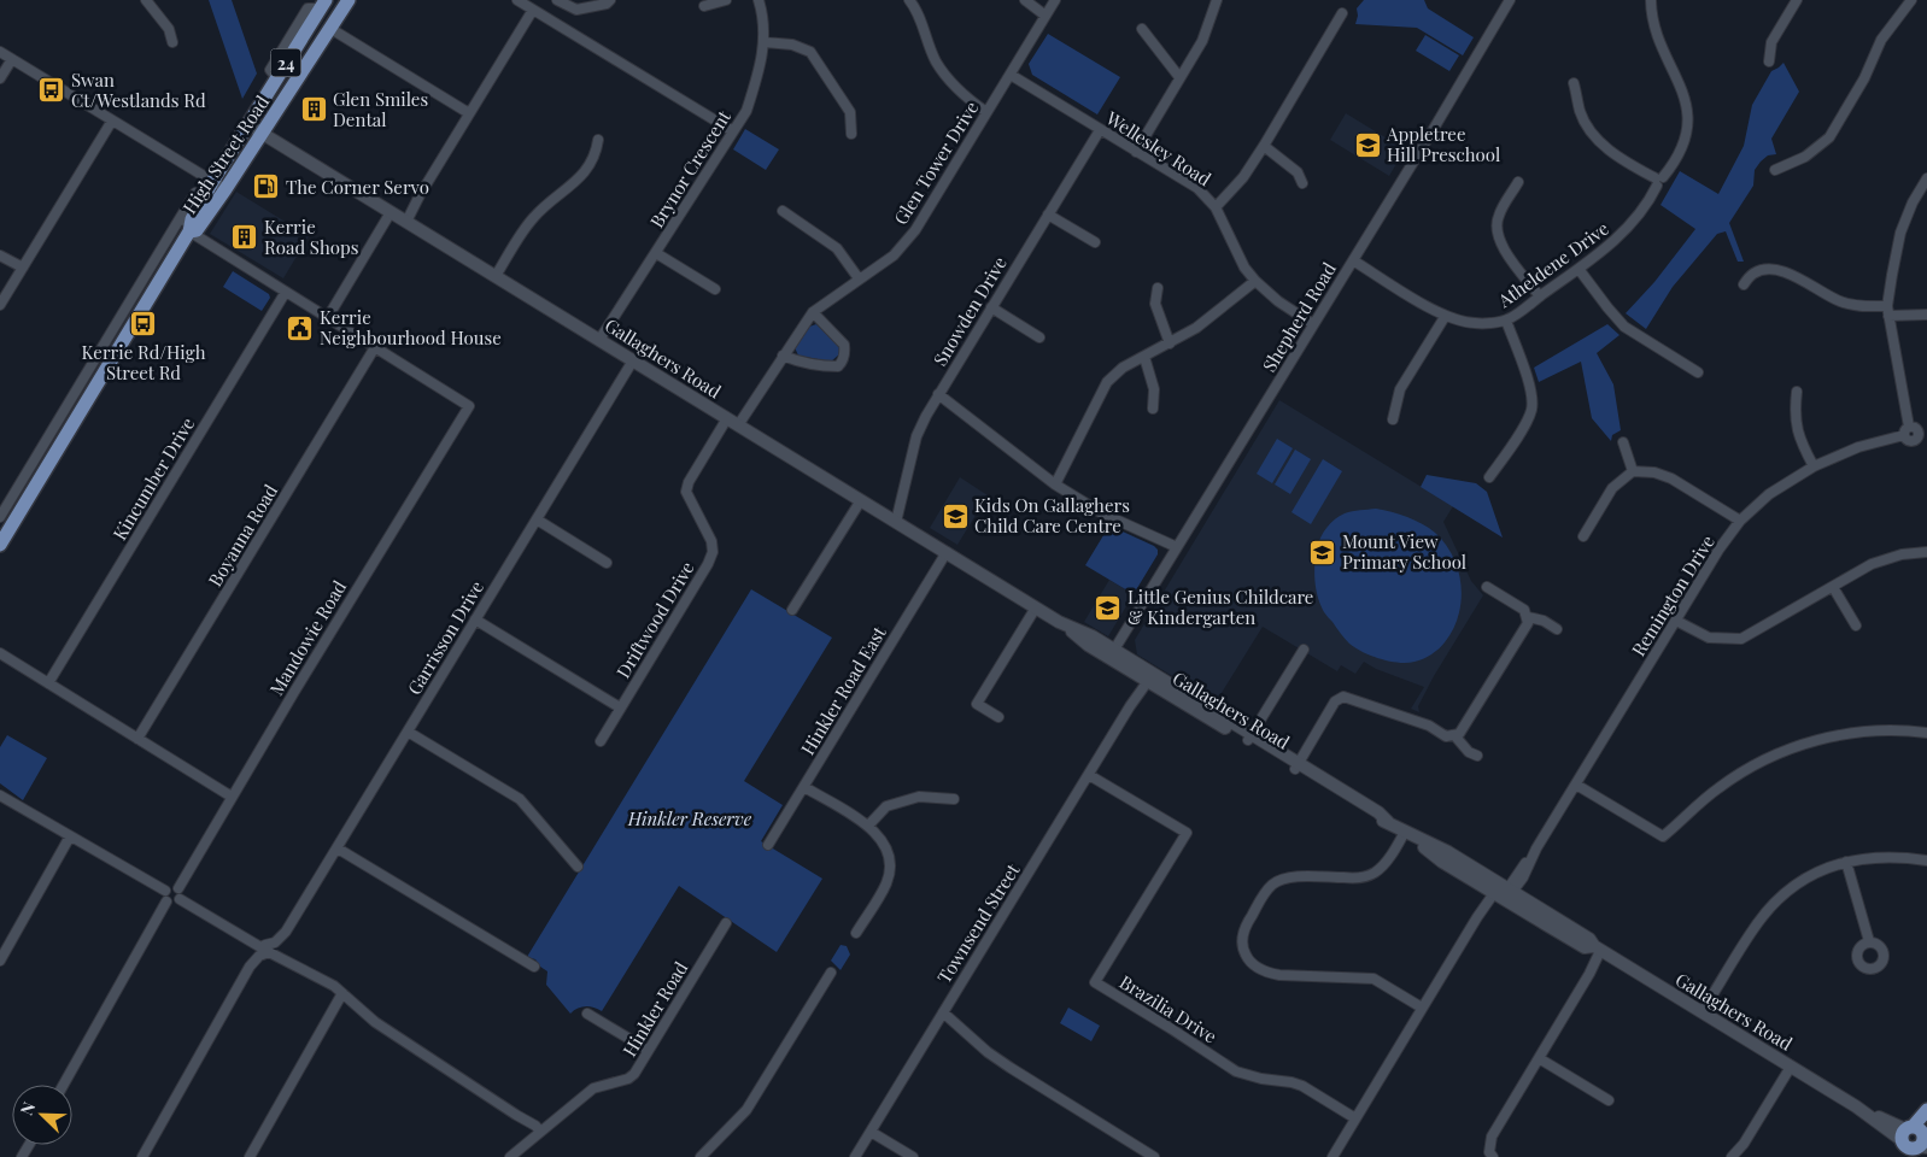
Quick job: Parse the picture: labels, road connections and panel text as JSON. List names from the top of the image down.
{
  "streets": {
    "main road": ["24", "High Street Road"],
    "street": [
      "Wellesley Road",
      "Glen Tower Drive",
      "Brynor Crescent",
      "Atheldene Drive",
      "Snowden Drive",
      "Shepherd Road",
      "Gallaghers Road",
      "Kincumber Drive",
      "Boyanna Road",
      "Remington Drive",
      "Driftwood Drive",
      "Mandowie Road",
      "Garrisson Drive",
      "Hinkler Road East",
      "Townsend Street",
      "Hinkler Road",
      "Brazilia Drive"
    ]
  },
  "crossings": [
    ["Wellesley Road", "Glen Tower Drive"],
    ["Wellesley Road", "Snowden Drive"],
    ["Wellesley Road", "Shepherd Road"],
    ["High Street Road", "Gallaghers Road"],
    ["Glen Tower Drive", "Gallaghers Road"],
    ["Glen Tower Drive", "Driftwood Drive"],
    ["Brynor Crescent", "Gallaghers Road"],
    ["Atheldene Drive", "Shepherd Road"],
    ["Snowden Drive", "Gallaghers Road"],
    ["Shepherd Road", "Gallaghers Road"],
    ["Gallaghers Road", "Remington Drive"],
    ["Gallaghers Road", "Driftwood Drive"],
    ["Gallaghers Road", "Garrisson Drive"],
    ["Gallaghers Road", "Hinkler Road East"],
    ["Gallaghers Road", "Townsend Street"],
    ["Boyanna Road", "Mandowie Road"],
    ["Townsend Street", "Brazilia Drive"]
  ],
  "parks": ["Hinkler Reserve"],
  "places": {
    "bus stop": ["Swan Ct/Westlands Rd", "Kerrie Rd/High Street Rd"],
    "building": ["Glen Smiles Dental", "Kerrie Road Shops"],
    "school or university": [
      "Appletree Hill Preschool",
      "Kids On Gallaghers Child Care Centre",
      "Mount View Primary School",
      "Little Genius Childcare & Kindergarten"
    ],
    "fuel station": ["The Corner Servo"],
    "public building": ["Kerrie Neighbourhood House"]
  },
  "north": "top left"
}
